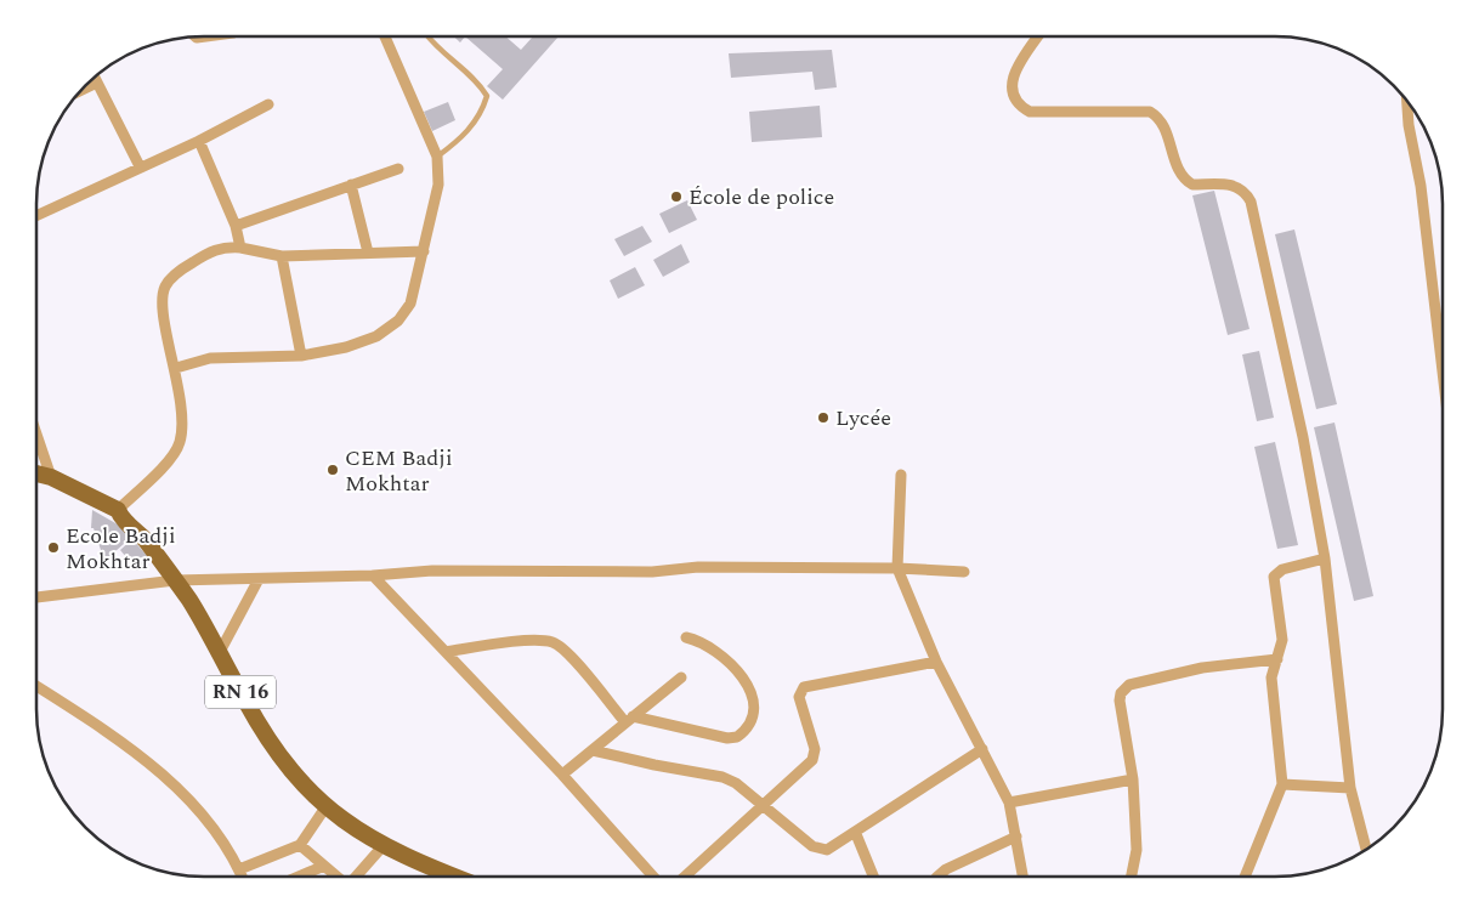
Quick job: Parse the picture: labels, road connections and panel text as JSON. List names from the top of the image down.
{
  "streets": {
    "main road": ["RN 16"]
  },
  "places": [
    "École de police",
    "Lycée",
    "CEM Badji Mokhtar",
    "Ecole Badji Mokhtar"
  ]
}
